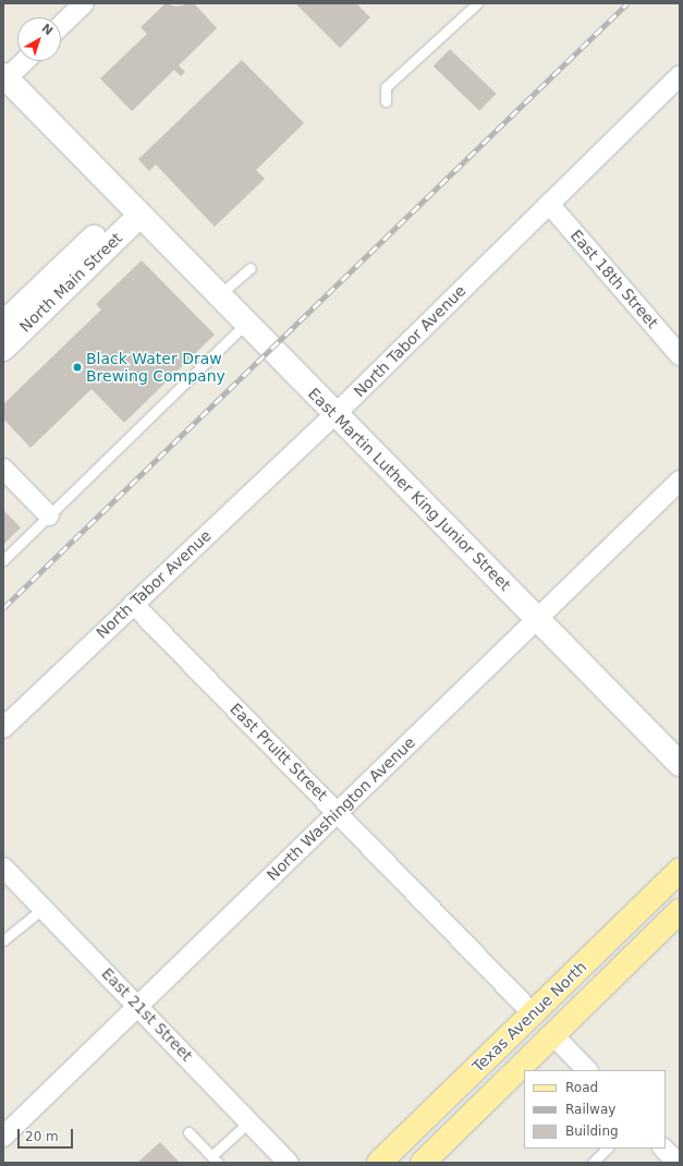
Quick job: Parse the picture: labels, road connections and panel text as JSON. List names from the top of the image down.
{
  "streets": {
    "main road": ["Texas Avenue North"],
    "street": [
      "East 18th Street",
      "North Main Street",
      "North Tabor Avenue",
      "East Martin Luther King Junior Street",
      "East Pruitt Street",
      "North Washington Avenue",
      "East 21st Street"
    ]
  },
  "crossings": [
    ["East 18th Street", "North Tabor Avenue"],
    ["North Main Street", "East Martin Luther King Junior Street"],
    ["North Tabor Avenue", "East Martin Luther King Junior Street"],
    ["North Tabor Avenue", "East Pruitt Street"],
    ["East Martin Luther King Junior Street", "North Washington Avenue"],
    ["East Pruitt Street", "North Washington Avenue"],
    ["East Pruitt Street", "Texas Avenue North"],
    ["North Washington Avenue", "East 21st Street"]
  ],
  "places": ["Black Water Draw Brewing Company"],
  "legend": ["Road", "Railway", "Building"],
  "scale_bar": "20 m",
  "north": "top right"
}
